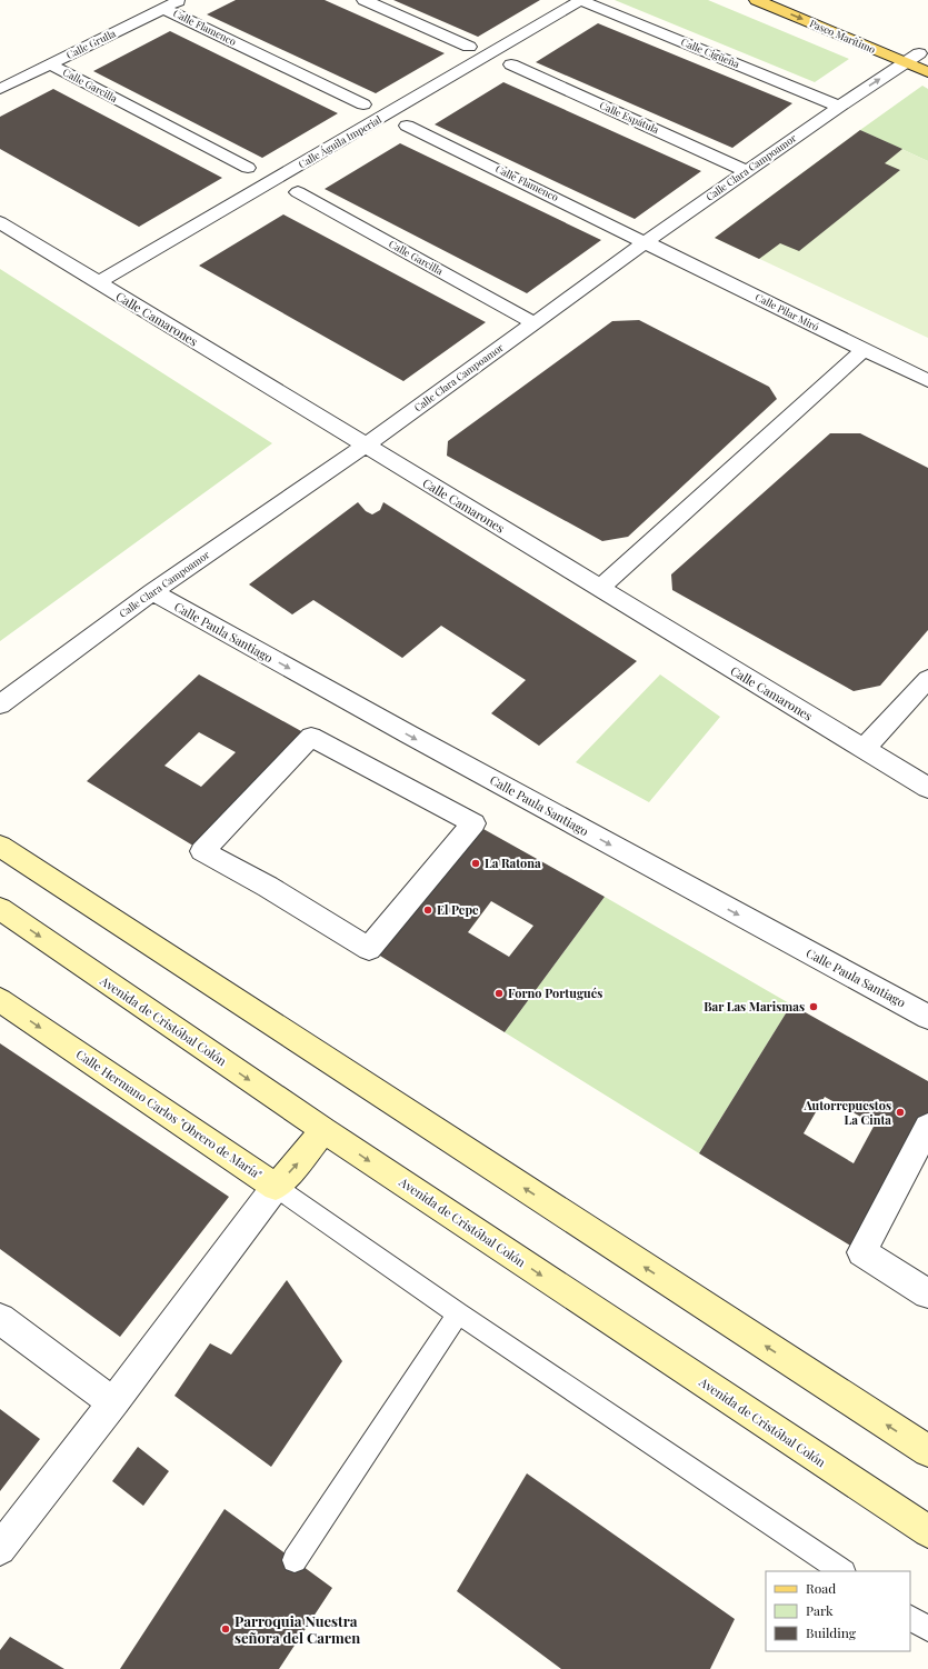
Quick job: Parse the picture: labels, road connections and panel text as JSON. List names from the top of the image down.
{
  "streets": {
    "main road": ["Paseo Marítimo", "Avenida de Cristóbal Colón", "Calle Hermano Carlos \"Obrero de María\""],
    "street": [
      "Calle Flamenco",
      "Calle Grulla",
      "Calle Cigüeña",
      "Calle Garcilla",
      "Calle Espátula",
      "Calle Águila Imperial",
      "Calle Clara Campoamor",
      "Calle Pilar Miró",
      "Calle Camarones",
      "Calle Paula Santiago"
    ]
  },
  "crossings": [
    ["Calle Flamenco", "Calle Grulla"],
    ["Calle Flamenco", "Calle Clara Campoamor"],
    ["Calle Flamenco", "Calle Pilar Miró"],
    ["Paseo Marítimo", "Calle Clara Campoamor"],
    ["Calle Grulla", "Calle Garcilla"],
    ["Calle Cigüeña", "Calle Águila Imperial"],
    ["Calle Cigüeña", "Calle Clara Campoamor"],
    ["Calle Garcilla", "Calle Clara Campoamor"],
    ["Calle Espátula", "Calle Clara Campoamor"],
    ["Calle Águila Imperial", "Calle Camarones"],
    ["Calle Clara Campoamor", "Calle Pilar Miró"],
    ["Calle Clara Campoamor", "Calle Camarones"],
    ["Calle Clara Campoamor", "Calle Paula Santiago"],
    ["Avenida de Cristóbal Colón", "Calle Hermano Carlos \"Obrero de María\""]
  ],
  "one_way": ["Calle Paula Santiago"],
  "places": [
    "La Ratona",
    "El Pepe",
    "Forno Portugués",
    "Bar Las Marismas",
    "Autorrepuestos La Cinta",
    "Parroquia Nuestra señora del Carmen"
  ],
  "legend": ["Road", "Park", "Building"]
}
